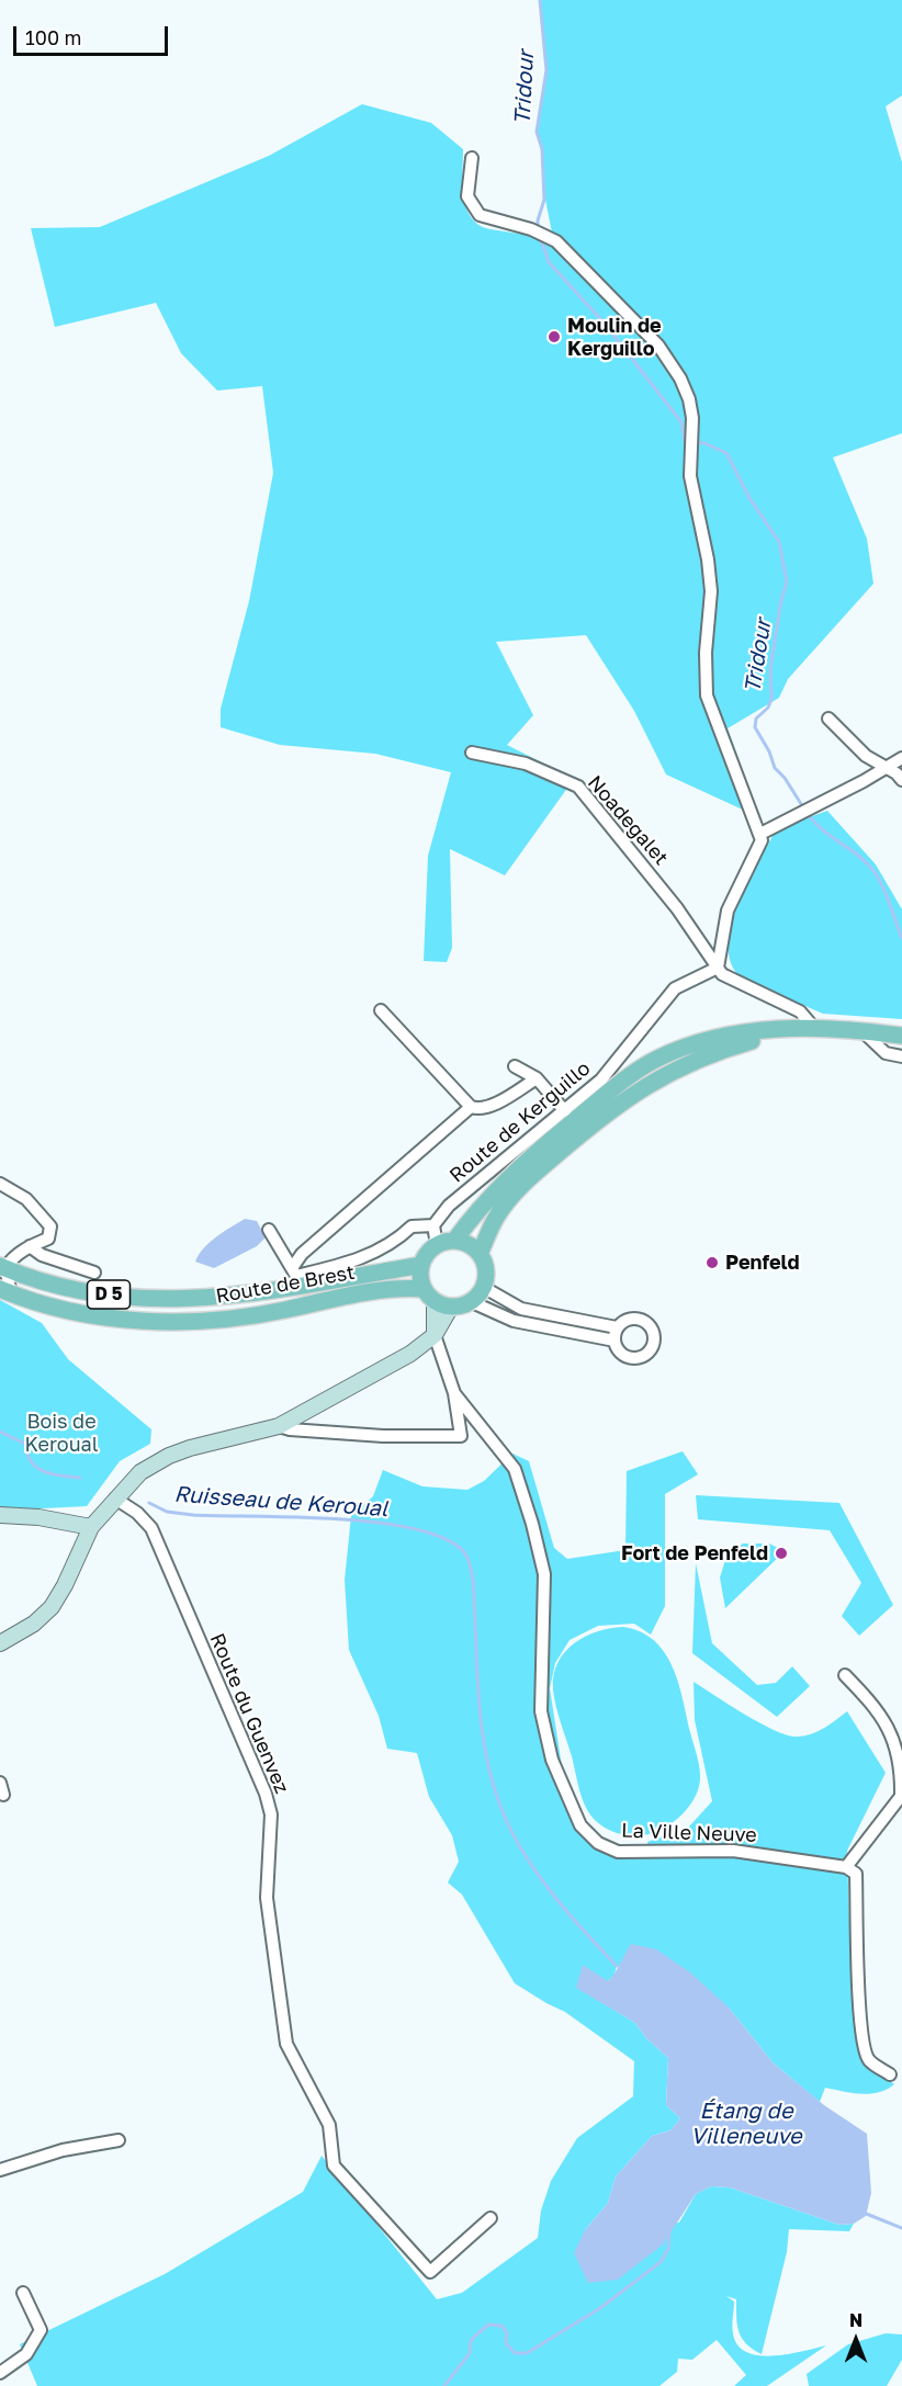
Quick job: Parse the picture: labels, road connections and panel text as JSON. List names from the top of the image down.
{
  "streets": {
    "main road": ["Route de Brest", "D 5"],
    "street": [
      "Noadegalet",
      "Route de Kerguillo",
      "Route du Guenvez",
      "La Ville Neuve"
    ]
  },
  "crossings": [
    ["Noadegalet", "Route de Kerguillo"]
  ],
  "water": ["Tridour", "Ruisseau de Keroual", "Étang de Villeneuve"],
  "parks": ["Bois de Keroual"],
  "places": ["Moulin de Kerguillo", "Penfeld", "Fort de Penfeld"],
  "scale_bar": "100 m",
  "north": "top"
}
